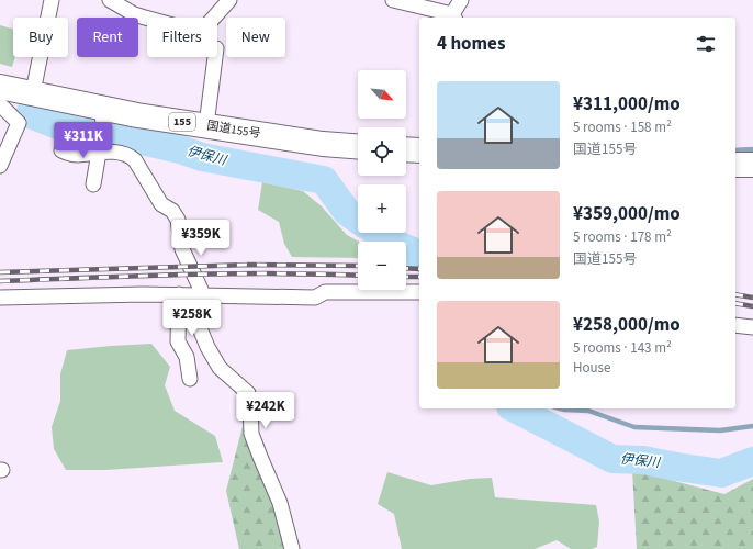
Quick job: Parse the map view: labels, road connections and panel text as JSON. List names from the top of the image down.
{
  "streets": {
    "highway": ["155", "国道155号"]
  },
  "water": ["伊保川"],
  "north": "bottom right",
  "page": {
    "chip": [
      "Buy",
      "Rent",
      "Filters",
      "New"
    ],
    "heading": "4 homes",
    "map_buttons": ["+", "−"],
    "list": [
      {
        "name": "¥311,000/mo",
        "note": "5 rooms · 158 m² · 国道155号"
      },
      {
        "name": "¥359,000/mo",
        "note": "5 rooms · 178 m² · 国道155号"
      },
      {
        "name": "¥258,000/mo",
        "note": "5 rooms · 143 m² · House"
      }
    ],
    "price": [
      "¥311K",
      "¥359K",
      "¥258K",
      "¥242K"
    ]
  }
}
